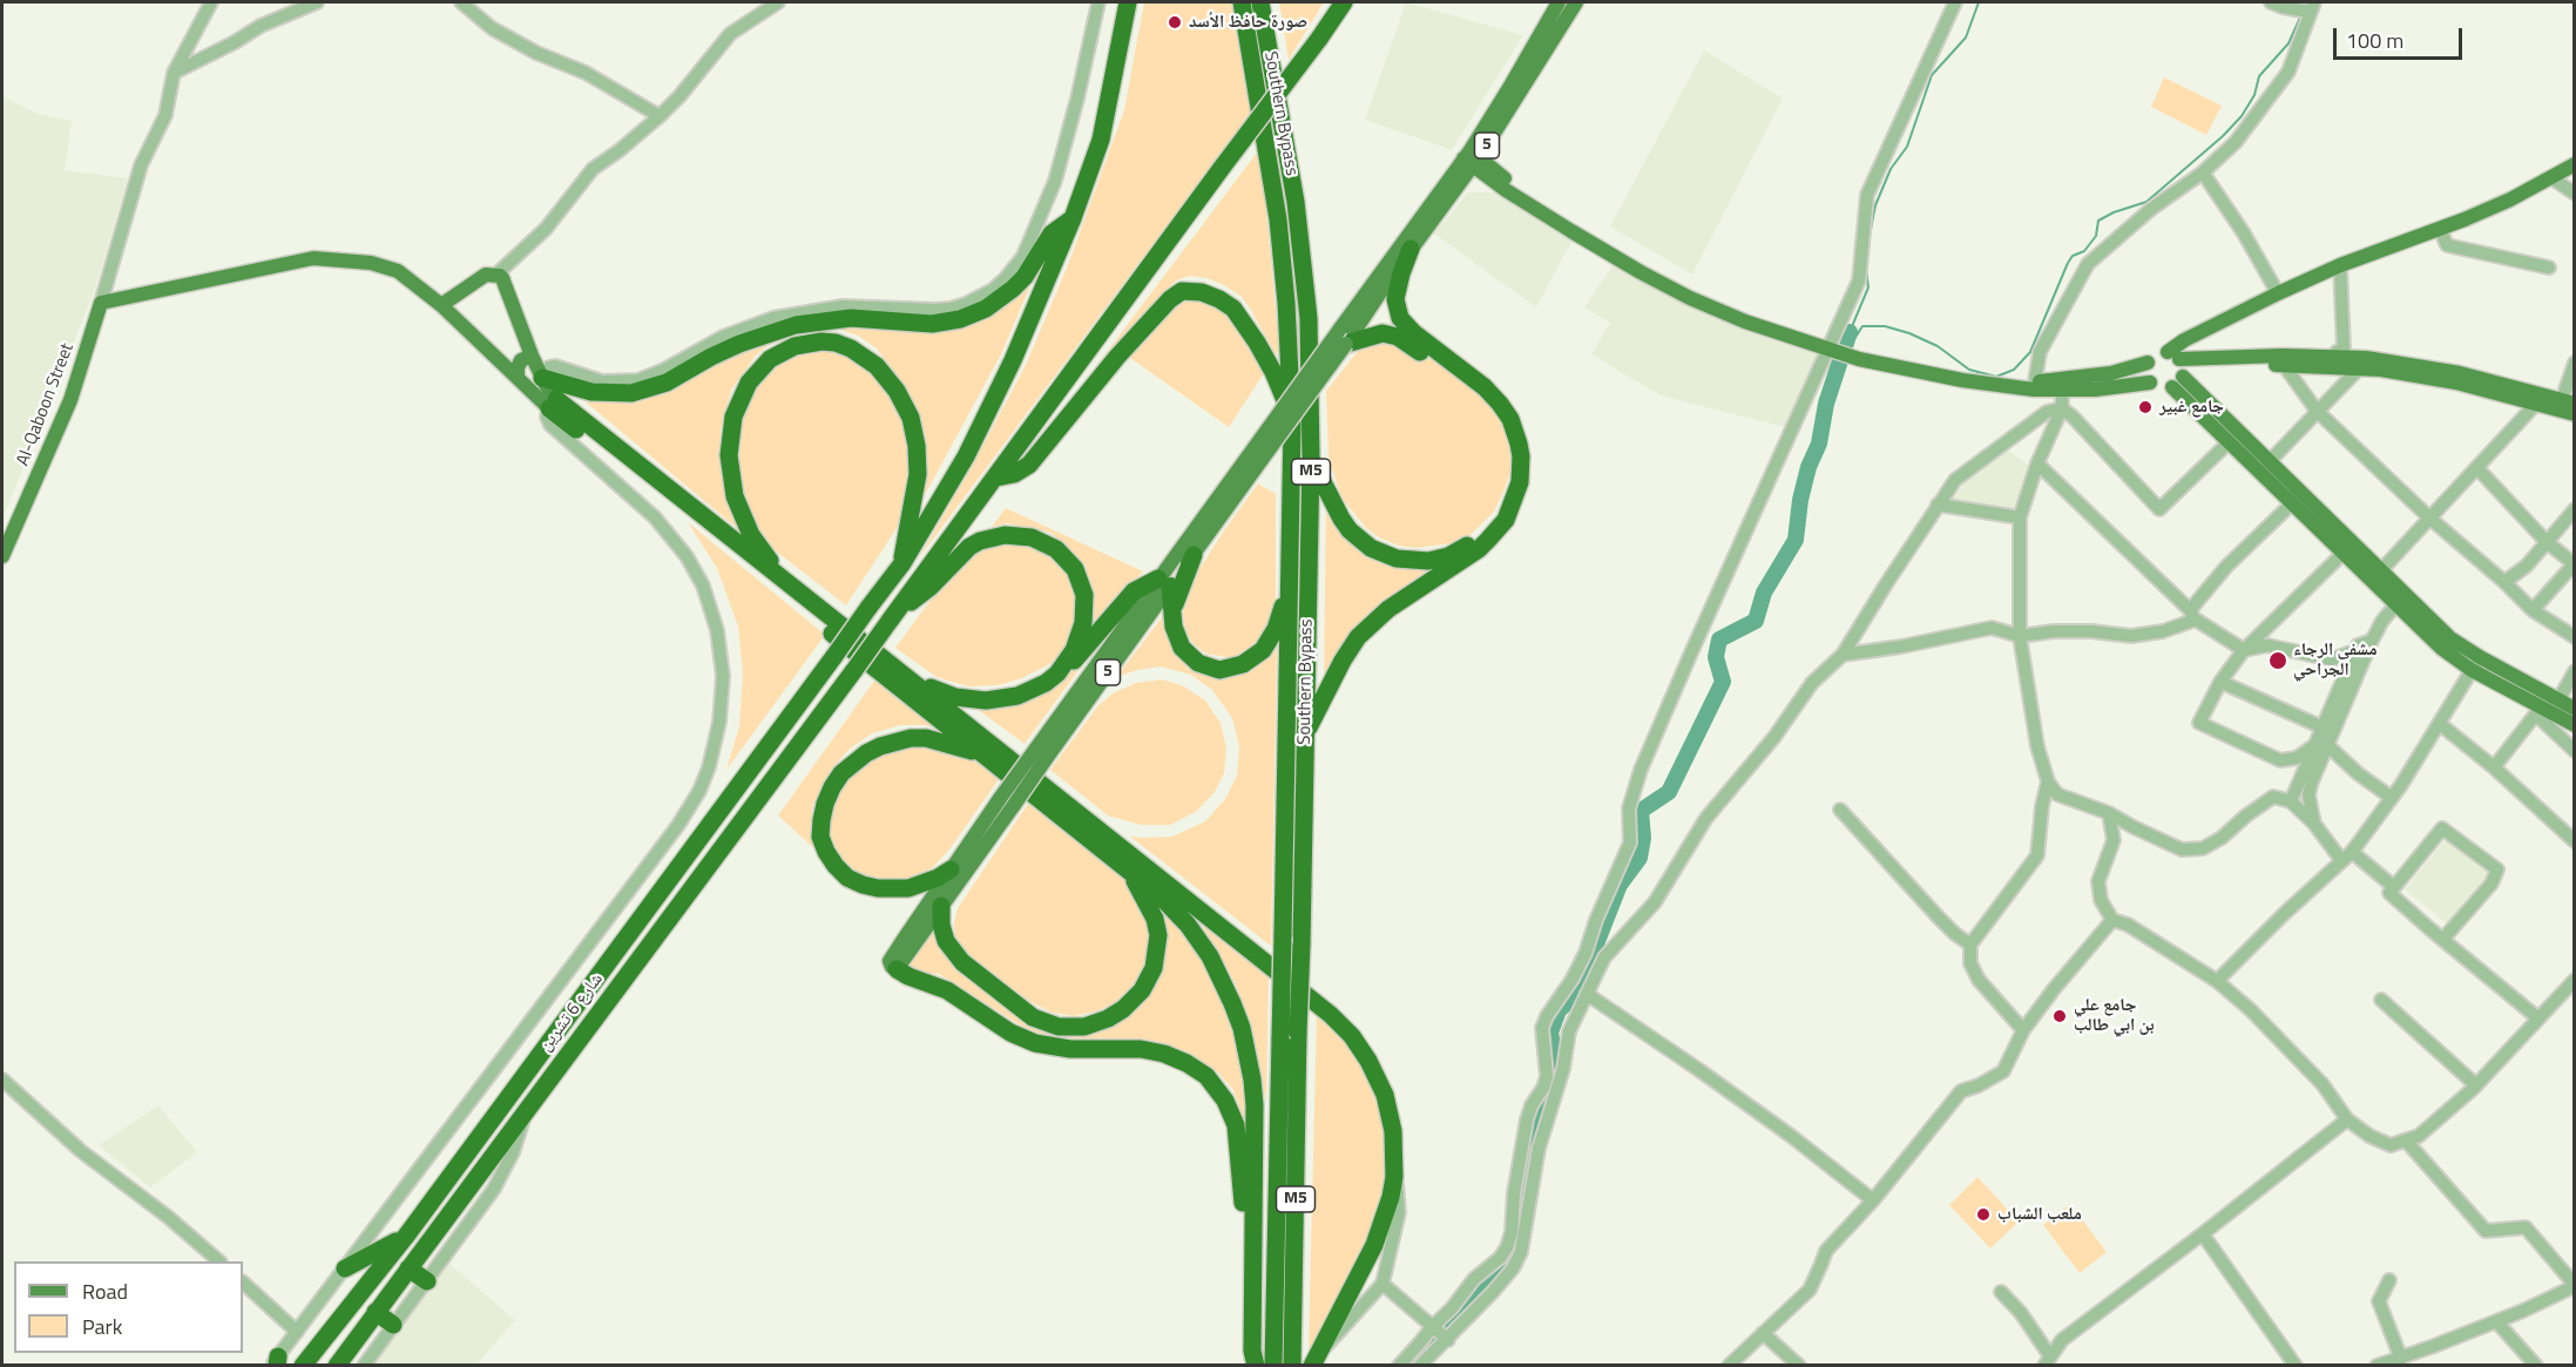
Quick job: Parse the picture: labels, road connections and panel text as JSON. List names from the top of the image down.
{
  "streets": {
    "highway": ["Southern Bypass", "M5", "شارع 6 تشرين"],
    "main road": ["5", "Al-Qaboon Street"]
  },
  "places": [
    "صورة حافظ الأسد",
    "جامع غبير",
    "مشفى الرجاء الجراحي",
    "جامع علي بن ابي طالب",
    "ملعب الشباب"
  ],
  "legend": ["Road", "Park"],
  "scale_bar": "100 m"
}
